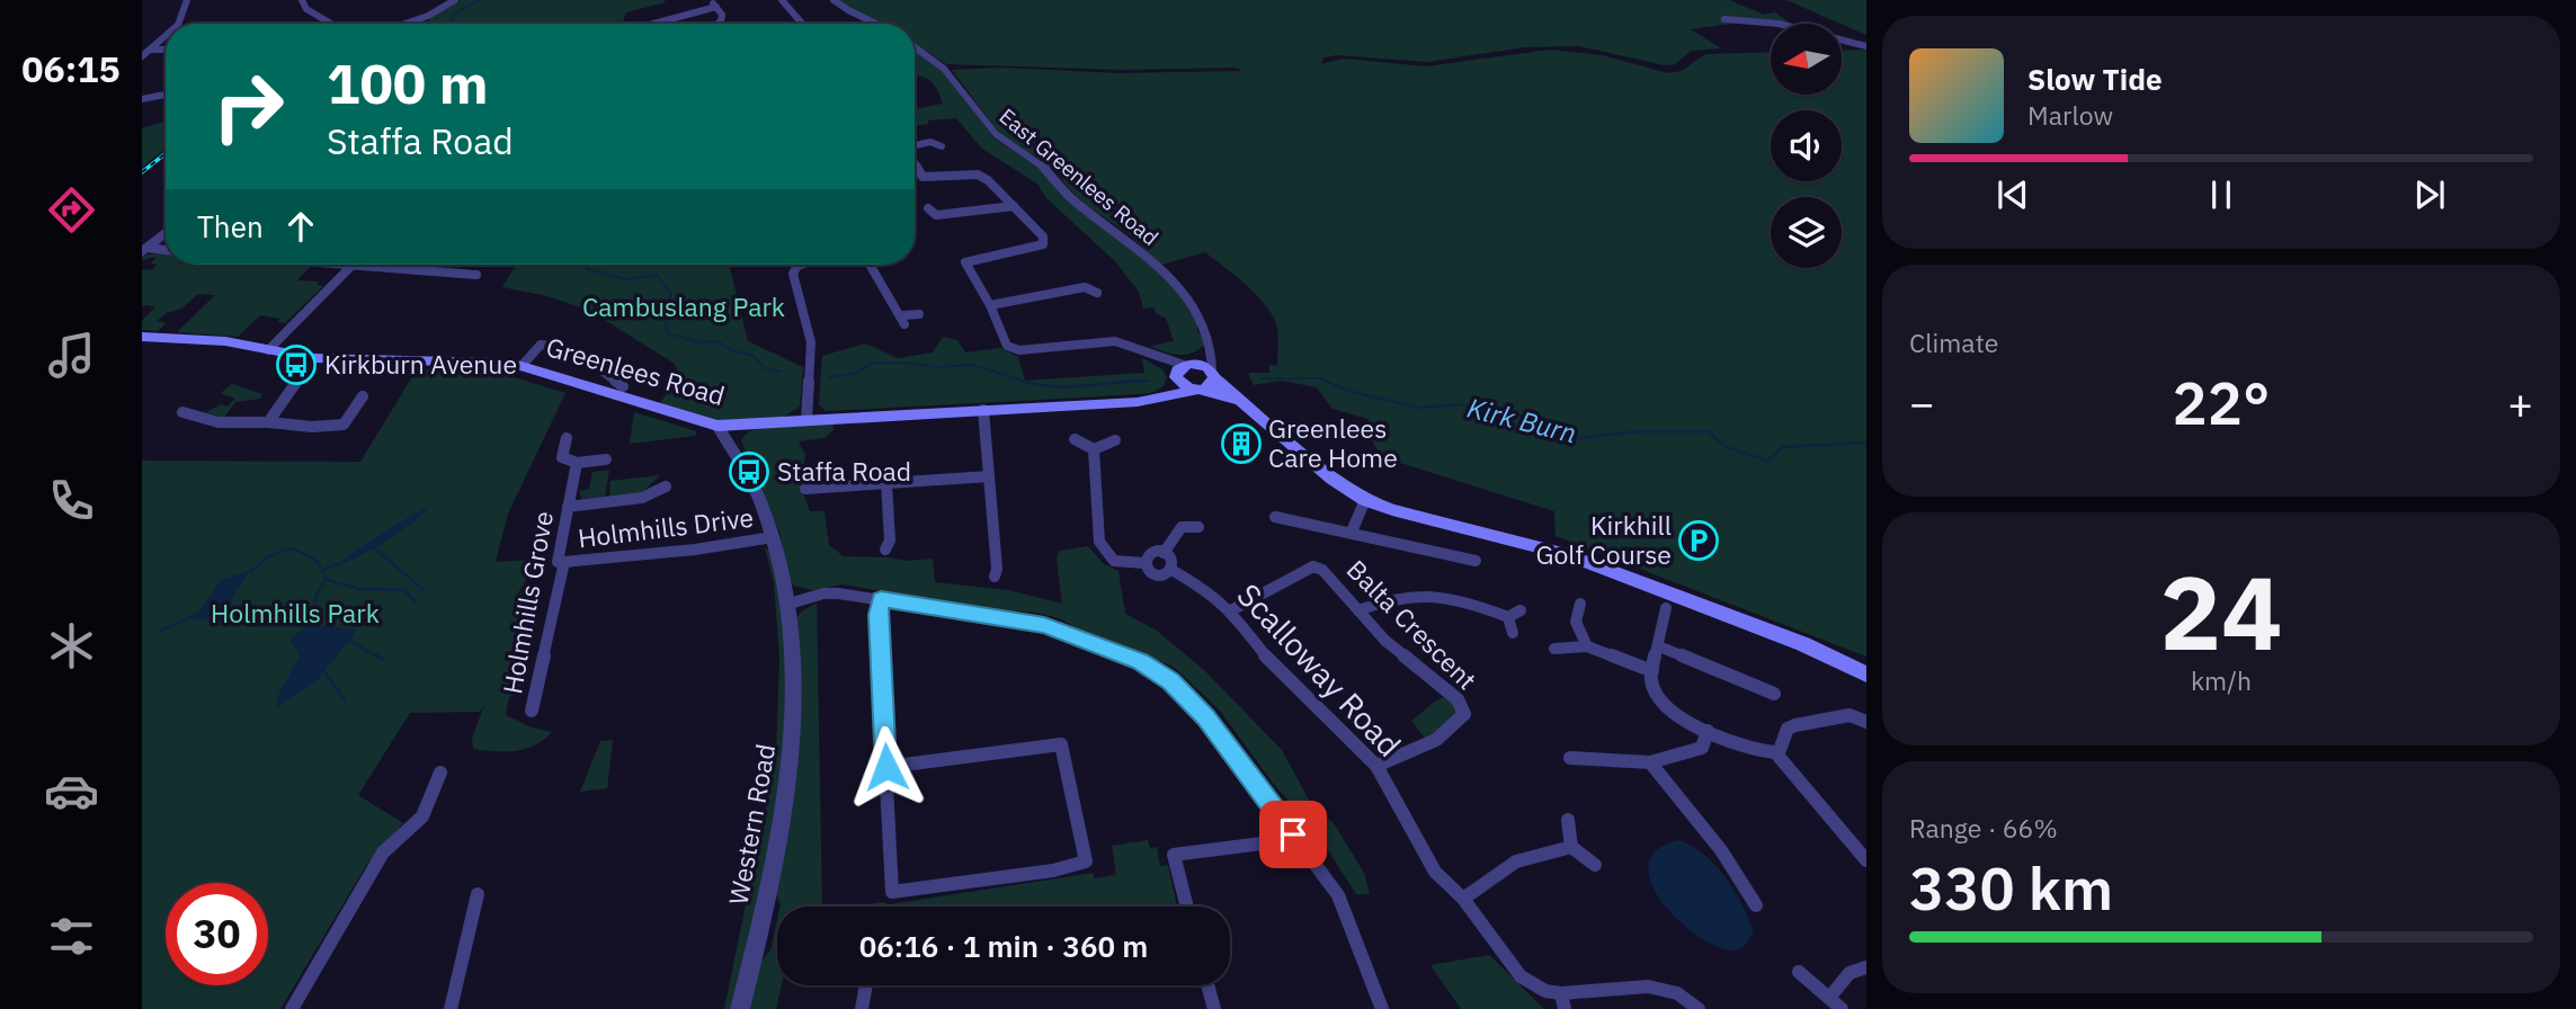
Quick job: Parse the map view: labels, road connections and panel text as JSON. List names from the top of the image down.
{
  "streets": {
    "main road": ["Greenlees Road"],
    "street": [
      "East Greenlees Road",
      "Holmhills Drive",
      "Holmhills Grove",
      "Balta Crescent",
      "Scalloway Road",
      "Western Road"
    ]
  },
  "crossings": [
    ["East Greenlees Road", "Greenlees Road"],
    ["Greenlees Road", "Western Road"],
    ["Holmhills Drive", "Holmhills Grove"],
    ["Holmhills Drive", "Western Road"],
    ["Balta Crescent", "Scalloway Road"]
  ],
  "water": ["Kirk Burn"],
  "parks": ["Cambuslang Park", "Holmhills Park"],
  "places": {
    "bus stop": ["Kirkburn Avenue", "Staffa Road"],
    "building": ["Greenlees Care Home"],
    "parking": ["Kirkhill Golf Course"]
  },
  "north": "left",
  "page": {
    "tabs": "06:15",
    "turn": ["100 m", "Staffa Road"],
    "song": ["Slow Tide", "Marlow"],
    "then": "Then",
    "tile": [
      "Climate",
      ["24", "km/h"],
      ["Range · 66%", "330 km"]
    ],
    "heat": ["−", "22°", "+"],
    "limit": "30",
    "trip": "06:16 · 1 min · 360 m"
  }
}
